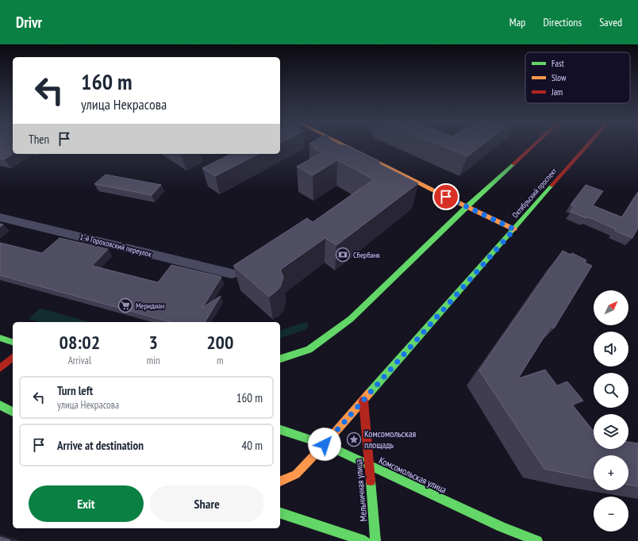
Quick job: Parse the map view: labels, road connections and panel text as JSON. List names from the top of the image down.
{
  "streets": {
    "main road": ["Октябрьский проспект", "Комсомольская улица", "Мельничная улица"],
    "street": ["1-й Гороховский переулок"]
  },
  "crossings": [
    ["Октябрьский проспект", "Комсомольская улица"],
    ["Октябрьский проспект", "Мельничная улица"],
    ["Комсомольская улица", "Мельничная улица"]
  ],
  "places": {
    "bank": ["Сбербанк"],
    "supermarket": ["Меридиан"],
    "place": ["Комсомольская площадь"]
  },
  "legend": ["Fast", "Slow", "Jam"],
  "north": "top right",
  "page": {
    "header": "Drivr",
    "nav": ["Map", "Directions", "Saved"],
    "turn": ["160 m", "улица Некрасова"],
    "then": "Then",
    "map_buttons": ["+", "−"],
    "eta": [
      "08:02",
      "Arrival",
      "3",
      "min",
      "200",
      "m"
    ],
    "list": [
      {
        "name": "Turn left",
        "note": "улица Некрасова",
        "value": "160 m"
      },
      {
        "name": "Arrive at destination",
        "value": "40 m"
      }
    ],
    "buttons": ["Exit", "Share"]
  }
}
